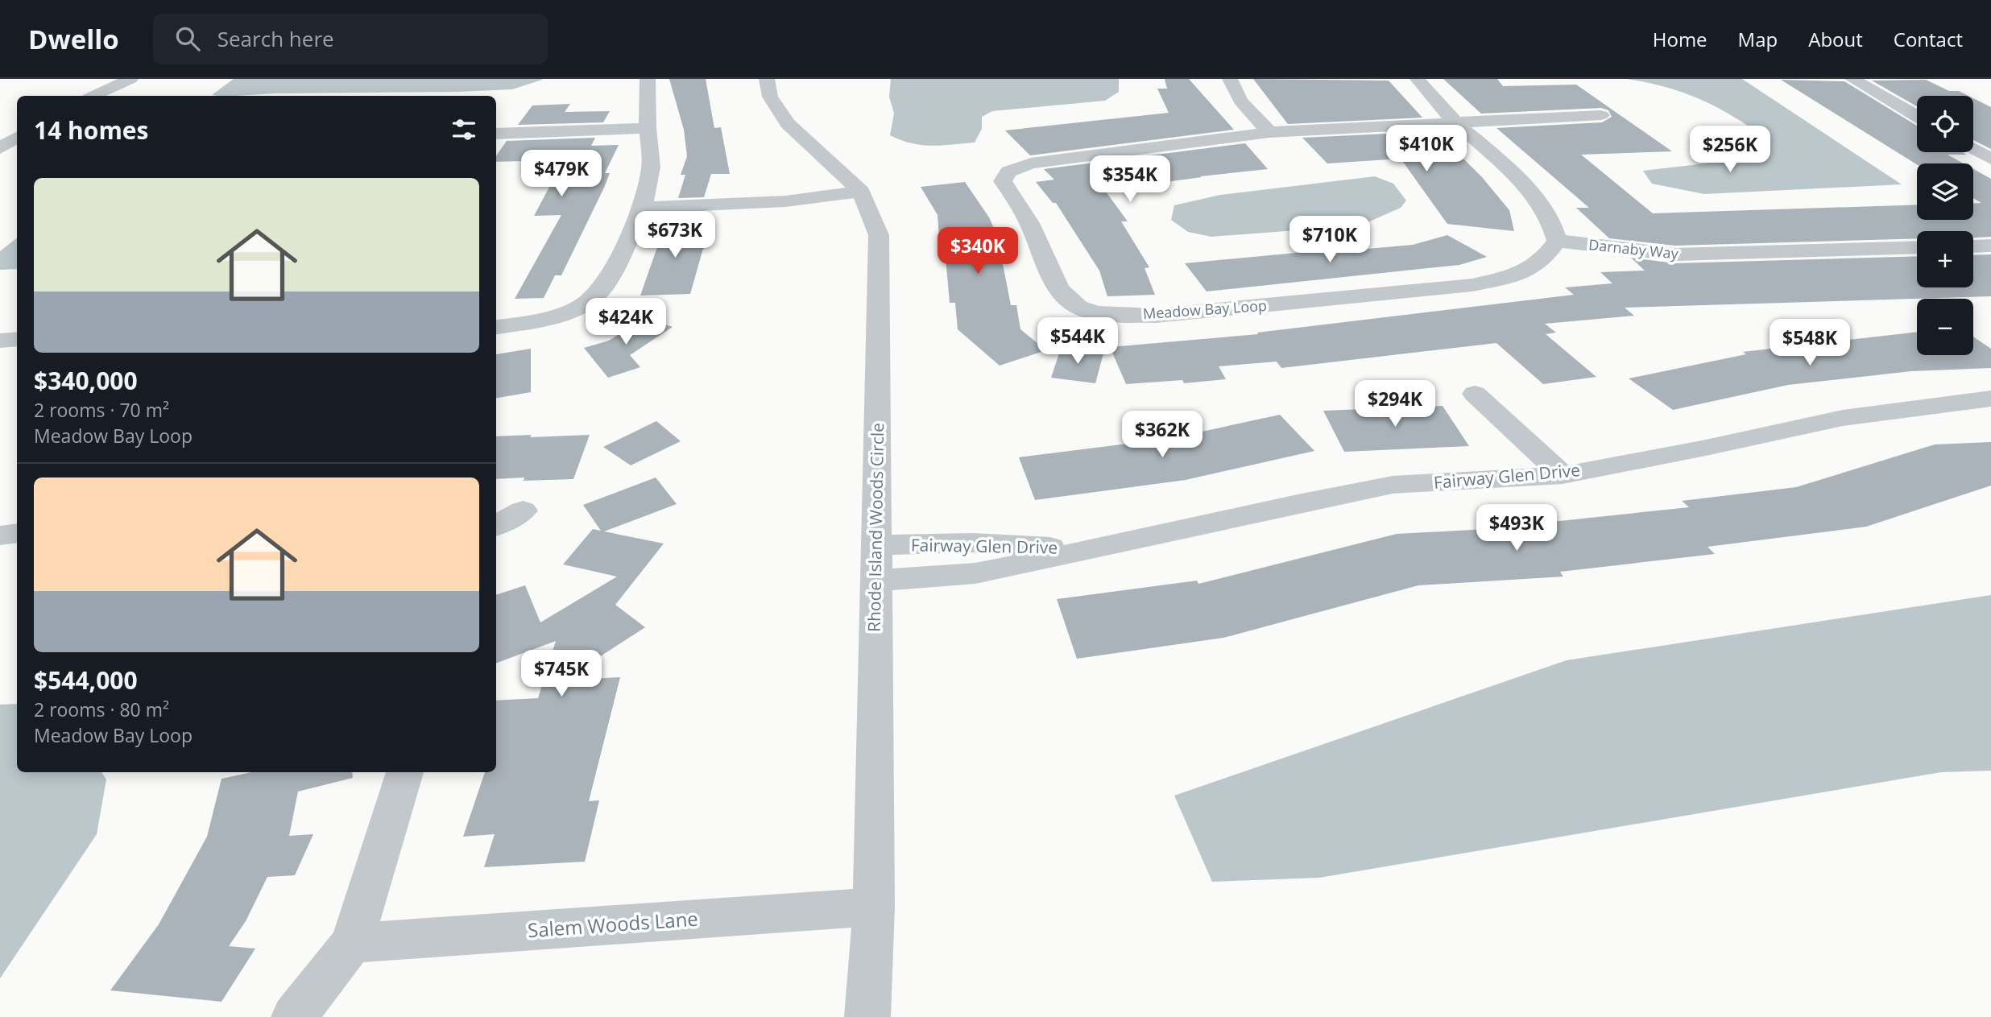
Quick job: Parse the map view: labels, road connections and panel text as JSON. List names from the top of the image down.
{
  "streets": {
    "street": [
      "Darnaby Way",
      "Meadow Bay Loop",
      "Fairway Glen Drive",
      "Rhode Island Woods Circle",
      "Salem Woods Lane"
    ]
  },
  "crossings": [
    ["Darnaby Way", "Meadow Bay Loop"],
    ["Fairway Glen Drive", "Rhode Island Woods Circle"],
    ["Rhode Island Woods Circle", "Salem Woods Lane"]
  ],
  "page": {
    "header": "Dwello",
    "search": "Search here",
    "nav": [
      "Home",
      "Map",
      "About",
      "Contact"
    ],
    "map_buttons": ["+", "−"],
    "heading": "14 homes",
    "price": [
      "$410K",
      "$256K",
      "$479K",
      "$354K",
      "$673K",
      "$710K",
      "$340K",
      "$424K",
      "$544K",
      "$548K",
      "$294K",
      "$362K",
      "$493K",
      "$745K"
    ],
    "list": [
      {
        "name": "$340,000",
        "note": "2 rooms · 70 m² · Meadow Bay Loop"
      },
      {
        "name": "$544,000",
        "note": "2 rooms · 80 m² · Meadow Bay Loop"
      }
    ]
  }
}
